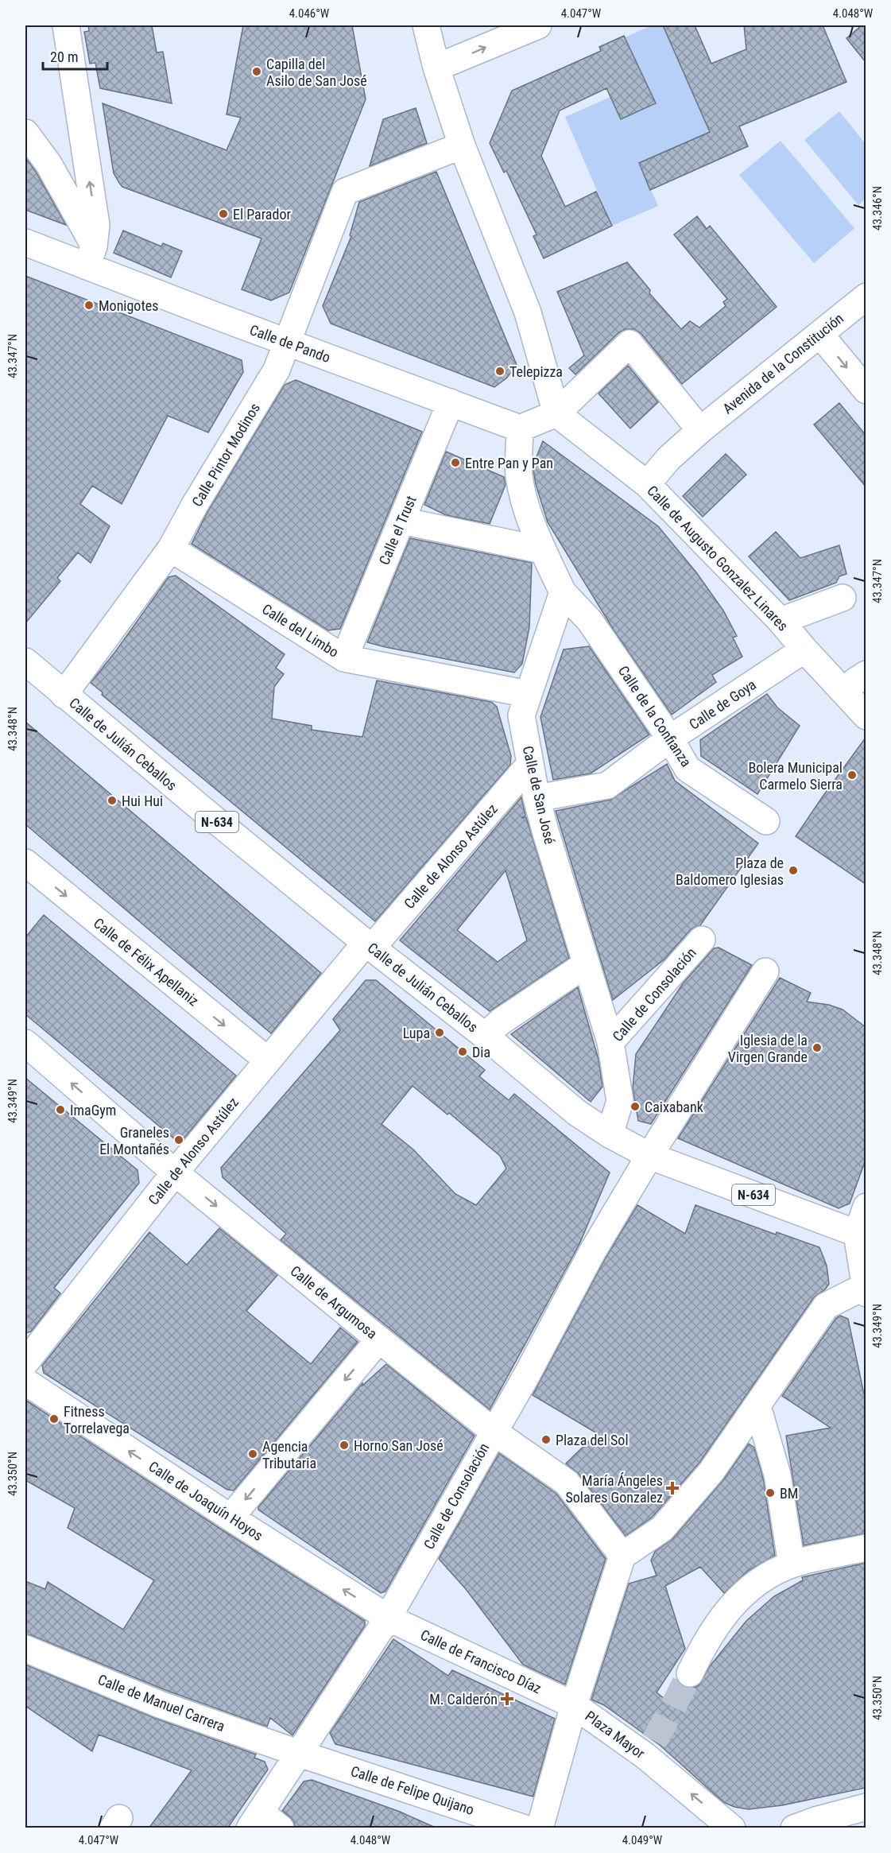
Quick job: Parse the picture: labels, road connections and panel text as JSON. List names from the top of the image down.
{
  "streets": {
    "main road": [
      "Calle de Pando",
      "Avenida de la Constitución",
      "Calle Pintor Modinos",
      "Calle el Trust",
      "Calle de Augusto Gonzalez Linares",
      "Calle del Limbo",
      "Calle de Goya",
      "Calle de la Confianza",
      "Calle de Julián Ceballos",
      "Calle de San José",
      "N-634",
      "Calle de Alonso Astúlez",
      "Calle de Félix Apellaniz",
      "Calle de Consolación",
      "Calle de Argumosa",
      "Calle de Joaquín Hoyos",
      "Calle de Francisco Díaz",
      "Calle de Manuel Carrera",
      "Plaza Mayor",
      "Calle de Felipe Quijano"
    ]
  },
  "crossings": [
    ["Calle de Pando", "Calle Pintor Modinos"],
    ["Calle de Pando", "Calle el Trust"],
    ["Avenida de la Constitución", "Calle de Augusto Gonzalez Linares"],
    ["Calle Pintor Modinos", "Calle del Limbo"],
    ["Calle Pintor Modinos", "Calle de Julián Ceballos"],
    ["Calle el Trust", "Calle del Limbo"],
    ["Calle de Augusto Gonzalez Linares", "Calle de Goya"],
    ["Calle del Limbo", "Calle de San José"],
    ["Calle de Goya", "Calle de la Confianza"],
    ["Calle de Goya", "Calle de San José"],
    ["Calle de la Confianza", "Calle de San José"],
    ["Calle de Julián Ceballos", "Calle de Alonso Astúlez"],
    ["Calle de Julián Ceballos", "Calle de Consolación"],
    ["Calle de San José", "Calle de Alonso Astúlez"],
    ["Calle de San José", "Calle de Consolación"],
    ["Calle de Alonso Astúlez", "Calle de Félix Apellaniz"],
    ["Calle de Alonso Astúlez", "Calle de Argumosa"],
    ["Calle de Consolación", "Calle de Argumosa"],
    ["Calle de Consolación", "Calle de Joaquín Hoyos"],
    ["Calle de Consolación", "Calle de Francisco Díaz"],
    ["Calle de Consolación", "Calle de Manuel Carrera"],
    ["Calle de Consolación", "Calle de Felipe Quijano"],
    ["Calle de Joaquín Hoyos", "Calle de Francisco Díaz"],
    ["Calle de Francisco Díaz", "Plaza Mayor"],
    ["Calle de Manuel Carrera", "Calle de Felipe Quijano"]
  ],
  "one_way": ["Calle de Félix Apellaniz", "Calle de Joaquín Hoyos", "Plaza Mayor"],
  "places": {
    "other": [
      "Capilla del Asilo de San José",
      "El Parador",
      "Monigotes",
      "Telepizza",
      "Entre Pan y Pan",
      "Bolera Municipal Carmelo Sierra",
      "Hui Hui",
      "Plaza de Baldomero Iglesias",
      "Lupa",
      "Iglesia de la Virgen Grande",
      "Dia",
      "Caixabank",
      "ImaGym",
      "Graneles El Montañés",
      "Fitness Torrelavega",
      "Plaza del Sol",
      "Horno San José",
      "Agencia Tributaria",
      "BM"
    ],
    "health": ["María Ángeles Solares Gonzalez", "M. Calderón"]
  },
  "scale_bar": "20 m",
  "coordinates": [
    "4.046°W",
    "4.047°W",
    "4.048°W",
    "43.346°N",
    "43.347°N",
    "43.348°N",
    "43.349°N",
    "43.350°N",
    "4.049°W"
  ]
}
